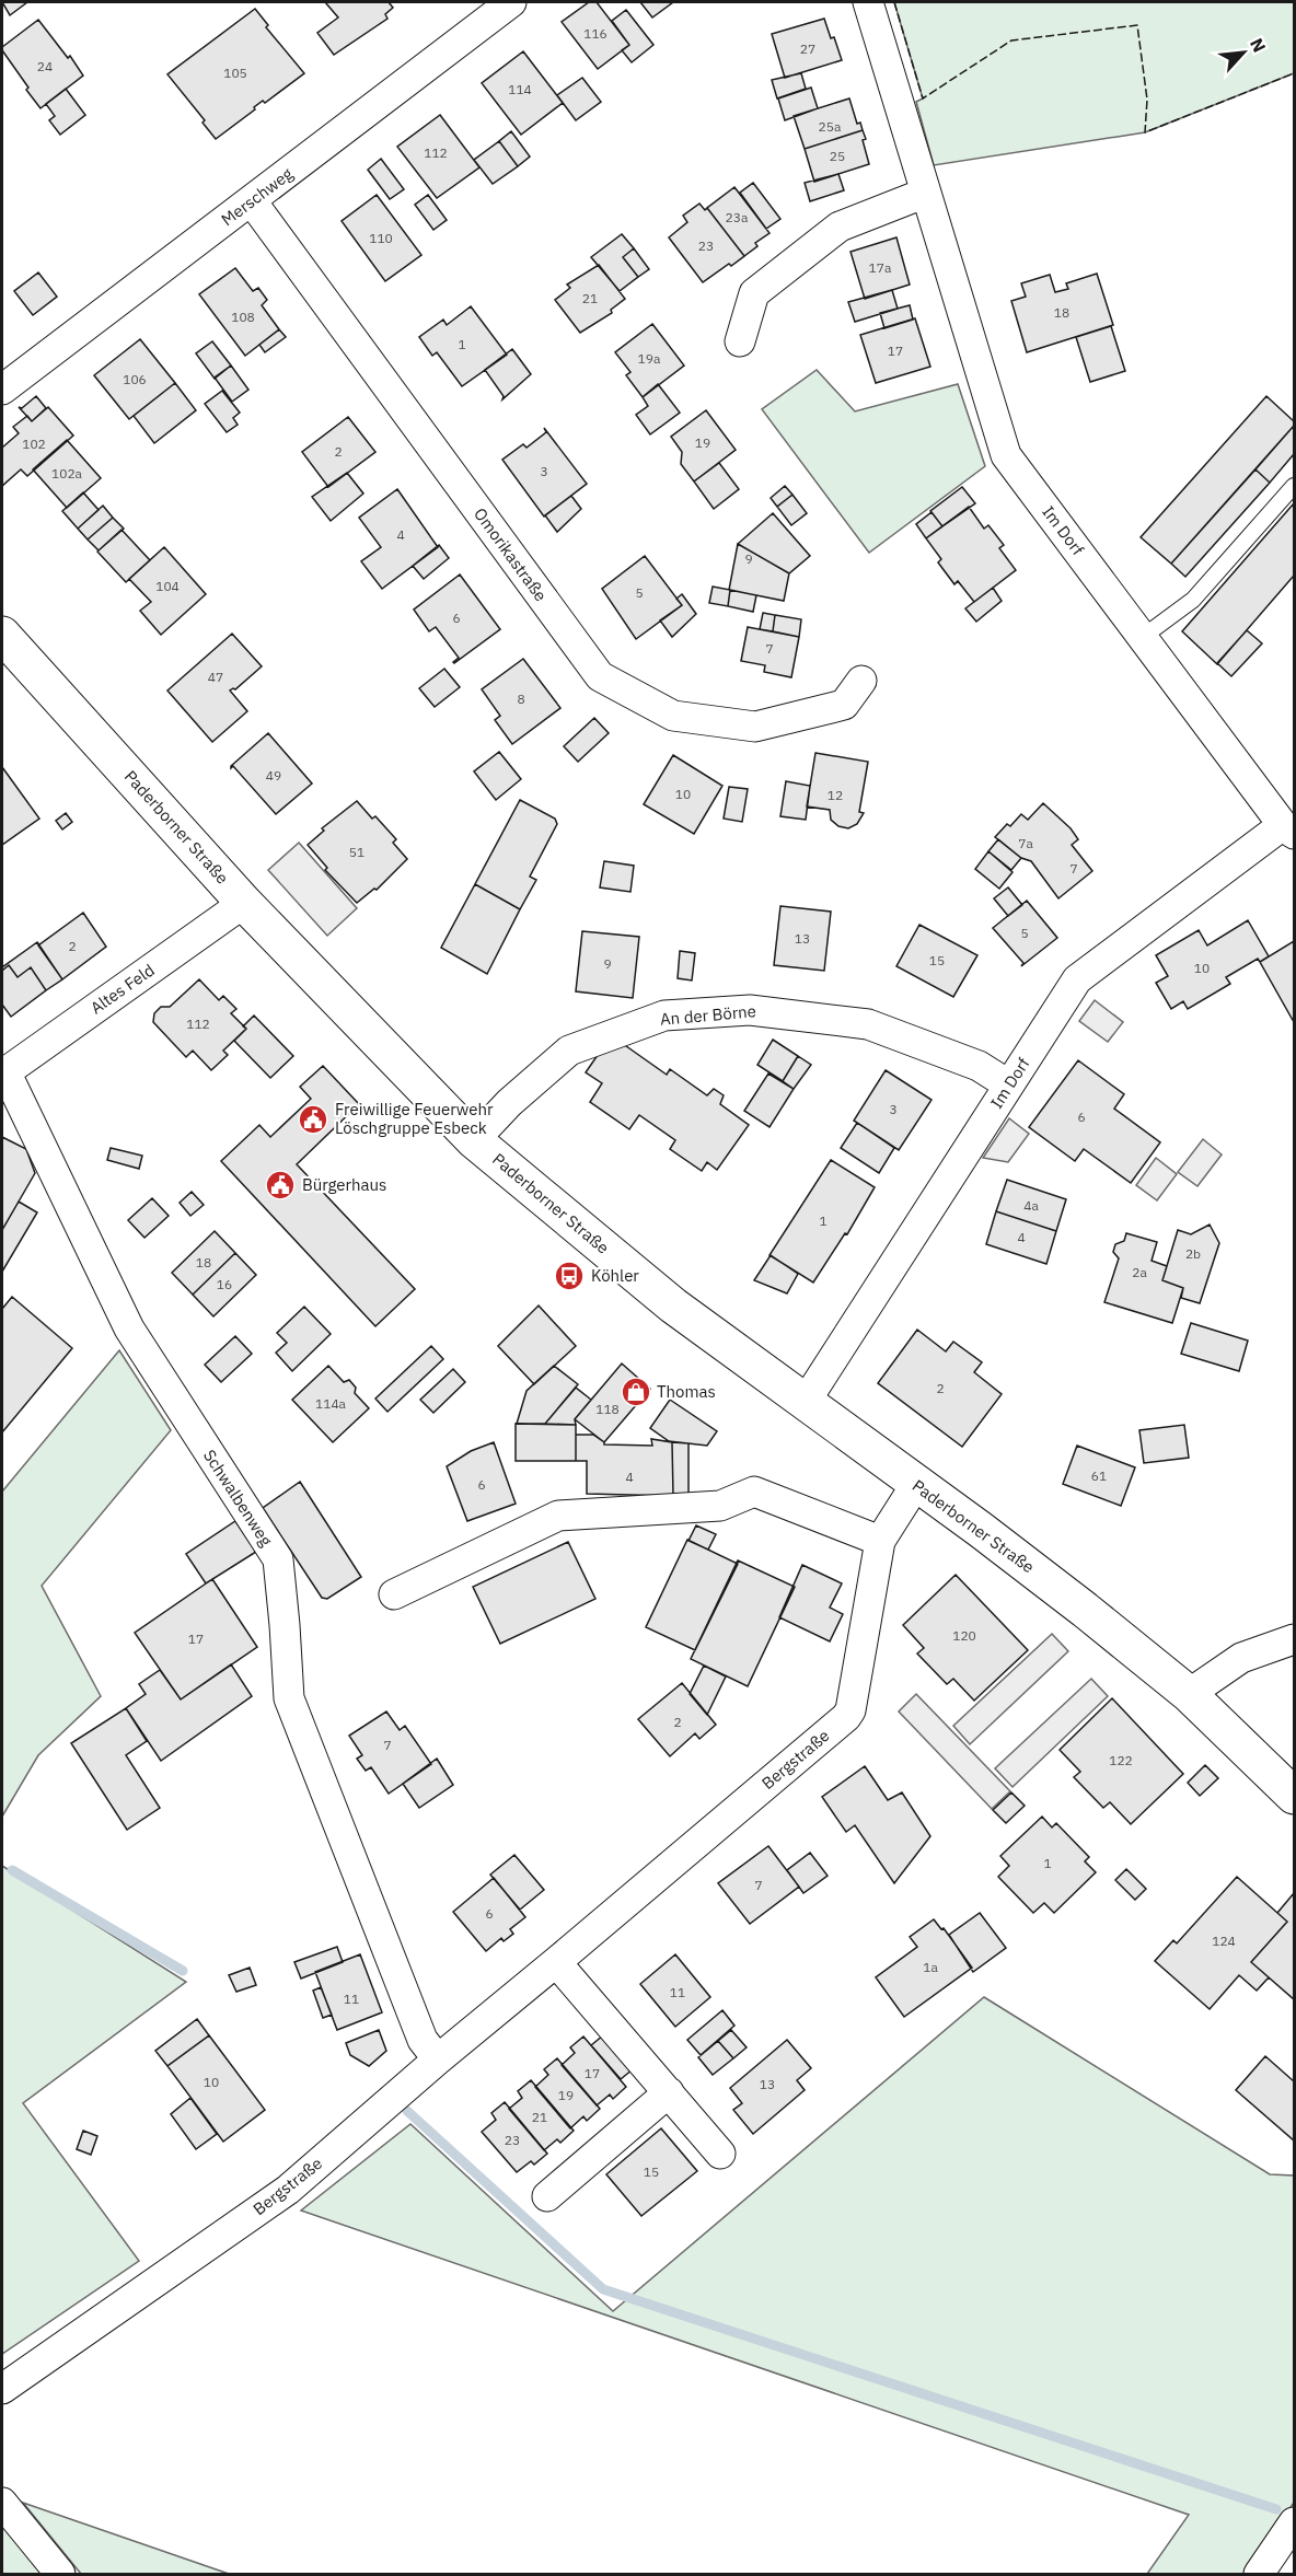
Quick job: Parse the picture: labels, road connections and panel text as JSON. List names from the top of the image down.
{
  "streets": {
    "main road": ["Paderborner Straße"],
    "street": [
      "Merschweg",
      "Im Dorf",
      "Omorikastraße",
      "Altes Feld",
      "An der Börne",
      "Schwalbenweg",
      "Bergstraße"
    ]
  },
  "crossings": [
    ["Merschweg", "Omorikastraße"],
    ["Im Dorf", "Paderborner Straße"],
    ["Im Dorf", "An der Börne"],
    ["Paderborner Straße", "Altes Feld"],
    ["Paderborner Straße", "An der Börne"],
    ["Paderborner Straße", "Bergstraße"],
    ["Altes Feld", "Schwalbenweg"],
    ["Schwalbenweg", "Bergstraße"]
  ],
  "places": {
    "public building": ["Freiwillige Feuerwehr Löschgruppe Esbeck", "Bürgerhaus"],
    "bus stop": ["Köhler"],
    "shop": ["Thomas"]
  },
  "house_numbers": [
    "116",
    "27",
    "24",
    "105",
    "114",
    "25a",
    "112",
    "25",
    "23a",
    "110",
    "23",
    "17a",
    "21",
    "18",
    "108",
    "1",
    "17",
    "19a",
    "106",
    "19",
    "102",
    "2",
    "3",
    "102a",
    "4",
    "9",
    "104",
    "5",
    "6",
    "7",
    "47",
    "8",
    "49",
    "10",
    "12",
    "7a",
    "51",
    "7",
    "5",
    "13",
    "2",
    "15",
    "9",
    "10",
    "112",
    "3",
    "6",
    "4a",
    "1",
    "4",
    "2b",
    "18",
    "2a",
    "16",
    "2",
    "114a",
    "118",
    "61",
    "4",
    "6",
    "120",
    "17",
    "2",
    "7",
    "122",
    "1",
    "7",
    "6",
    "124",
    "1a",
    "11",
    "11",
    "17",
    "10",
    "13",
    "19",
    "21",
    "23",
    "15"
  ],
  "north": "top right"
}
